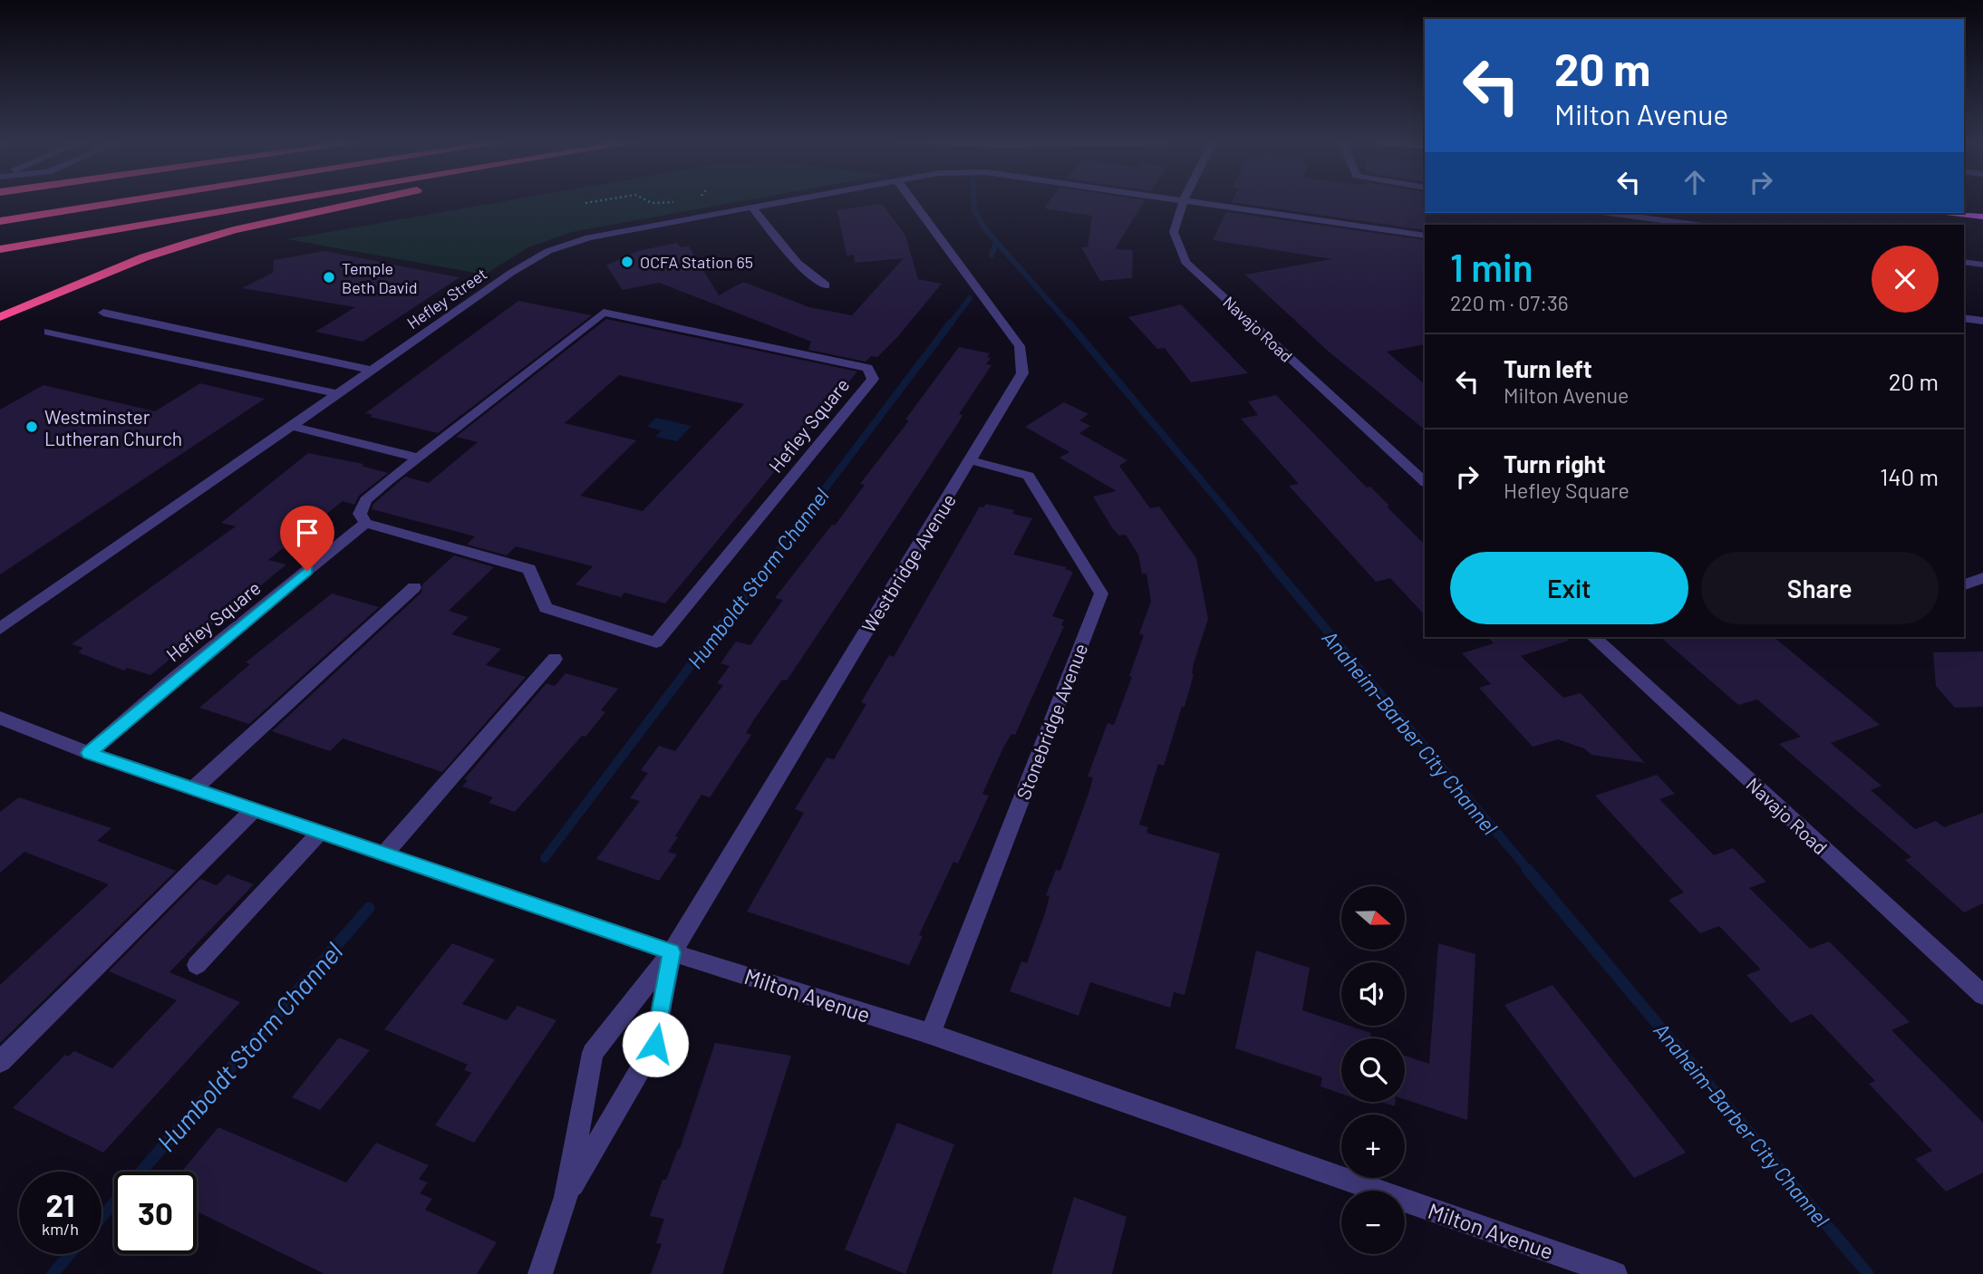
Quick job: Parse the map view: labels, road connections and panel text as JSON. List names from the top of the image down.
{
  "streets": {
    "street": [
      "Hefley Street",
      "Navajo Road",
      "Hefley Square",
      "Westbridge Avenue",
      "Stonebridge Avenue",
      "Milton Avenue"
    ]
  },
  "crossings": [
    ["Hefley Square", "Milton Avenue"],
    ["Westbridge Avenue", "Stonebridge Avenue"],
    ["Westbridge Avenue", "Milton Avenue"],
    ["Stonebridge Avenue", "Milton Avenue"]
  ],
  "water": ["Humboldt Storm Channel", "Anaheim-Barber City Channel"],
  "places": ["OCFA Station 65", "Temple Beth David", "Westminster Lutheran Church"],
  "north": "right",
  "page": {
    "turn": ["20 m", "Milton Avenue"],
    "heading": ["1 min", "220 m · 07:36"],
    "list": [
      {
        "name": "Turn left",
        "note": "Milton Avenue",
        "value": "20 m"
      },
      {
        "name": "Turn right",
        "note": "Hefley Square",
        "value": "140 m"
      }
    ],
    "buttons": ["Exit", "Share"],
    "map_buttons": ["+", "−"],
    "speed": "21 km/h",
    "limit": "30"
  }
}
